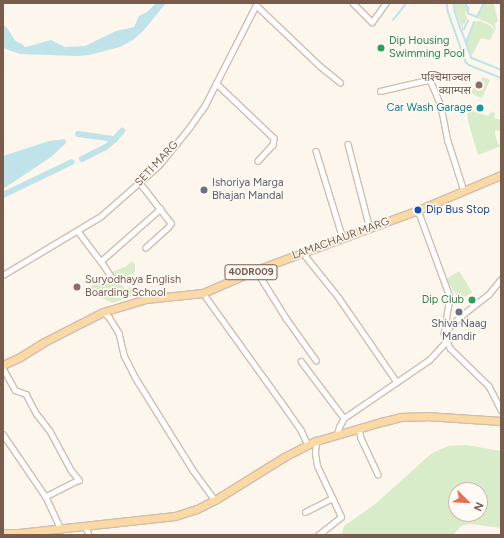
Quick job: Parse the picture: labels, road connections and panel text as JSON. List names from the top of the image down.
{
  "streets": {
    "main road": ["LAMACHAUR MARG", "40DR009"],
    "street": ["SETI MARG"]
  },
  "places": [
    "Dip Housing Swimming Pool",
    "पश्‍चिमाञ्‍चल क्याम्पस",
    "Car Wash Garage",
    "Ishoriya Marga Bhajan Mandal",
    "Dip Bus Stop",
    "Suryodhaya English Boarding School",
    "Dip Club",
    "Shiva Naag Mandir"
  ],
  "north": "bottom right"
}
